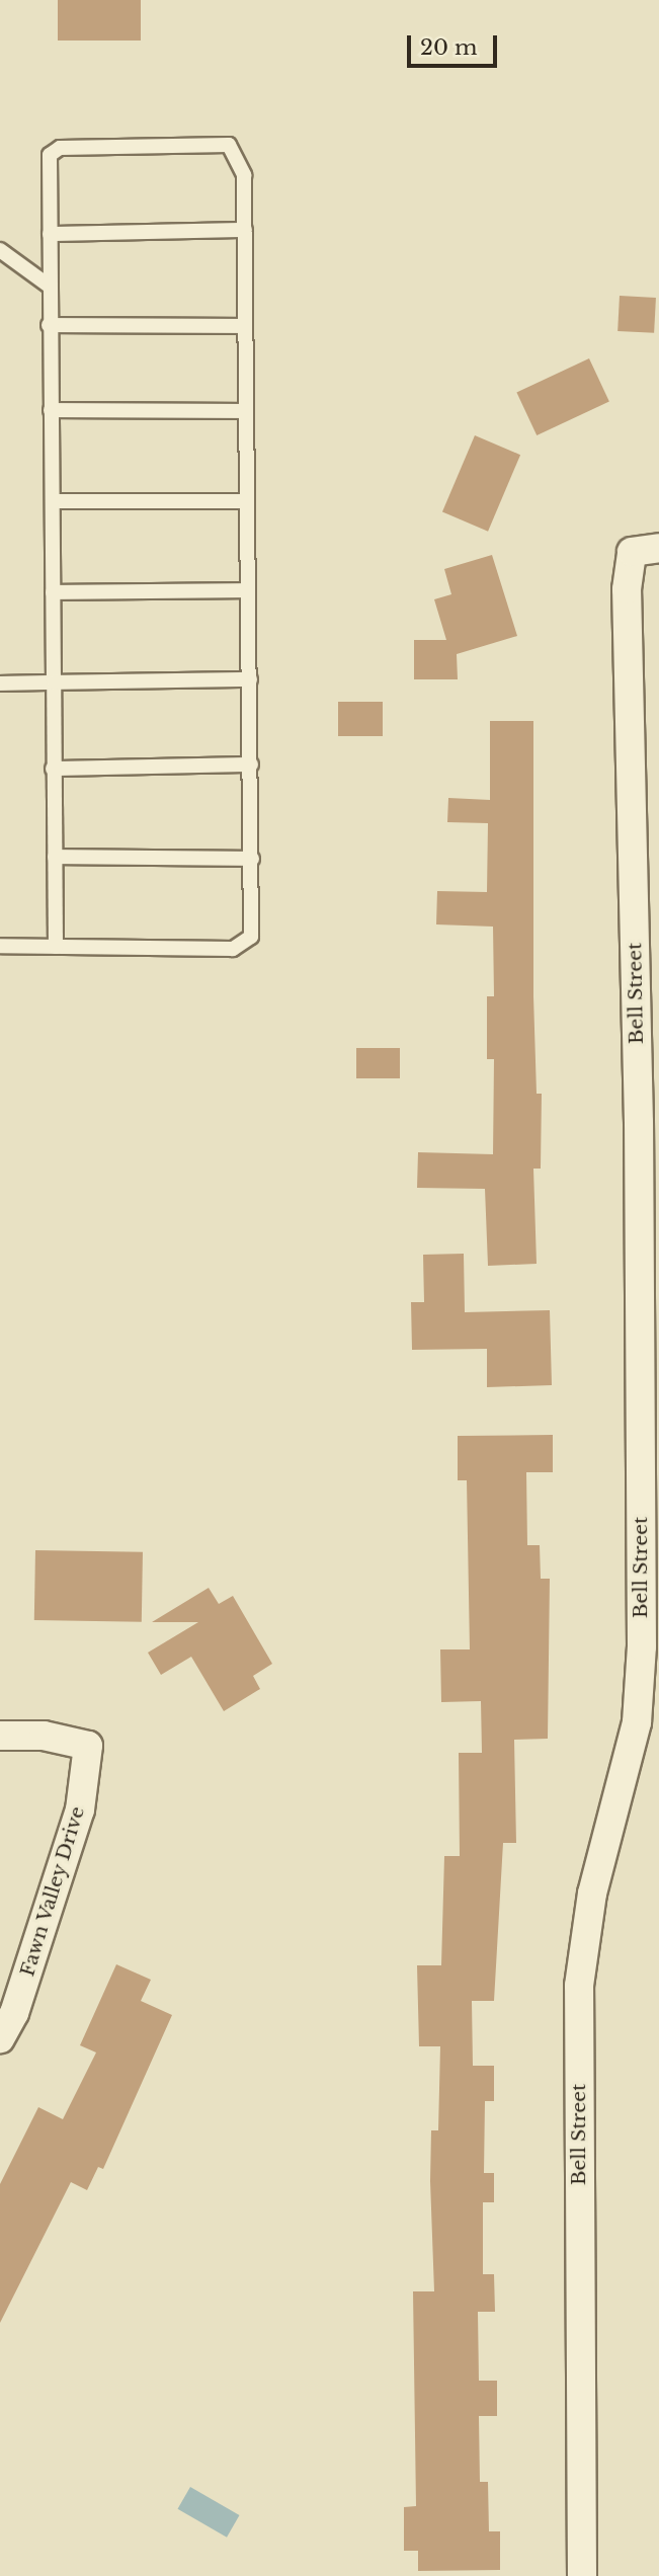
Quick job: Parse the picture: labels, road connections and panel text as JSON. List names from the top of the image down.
{
  "streets": {
    "street": ["Bell Street", "Fawn Valley Drive"]
  },
  "scale_bar": "20 m"
}
